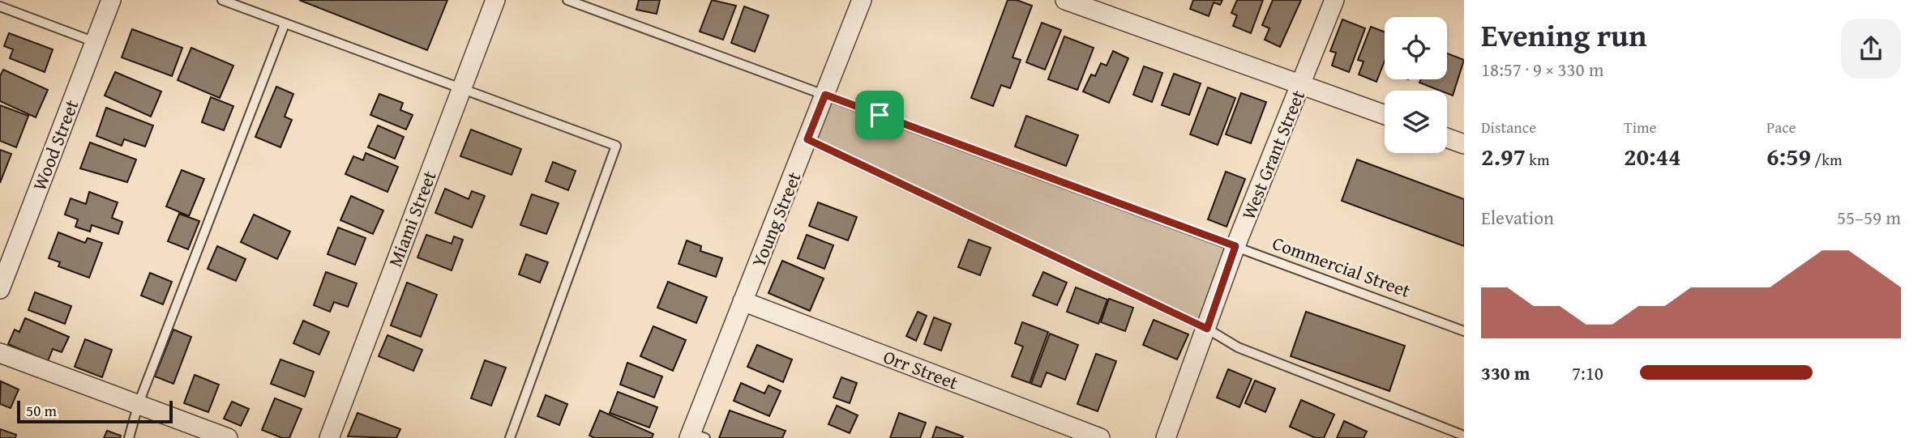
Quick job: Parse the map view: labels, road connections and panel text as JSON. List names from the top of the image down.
{
  "streets": {
    "street": [
      "Wood Street",
      "West Grant Street",
      "Miami Street",
      "Young Street",
      "Orr Street"
    ],
    "lane": ["Commercial Street"]
  },
  "crossings": [
    ["West Grant Street", "Commercial Street"],
    ["Young Street", "Commercial Street"],
    ["Young Street", "Orr Street"]
  ],
  "scale_bar": "50 m",
  "page": {
    "heading": ["Evening run", "18:57 · 9 × 330 m"],
    "stats": [
      ["Distance", "2.97 km"],
      ["Time", "20:44"],
      ["Pace", "6:59 /km"]
    ],
    "chart": ["Elevation", "55–59 m"],
    "list": [
      {
        "name": "330 m",
        "note": "7:10"
      }
    ],
    "scale": "50 m"
  }
}
